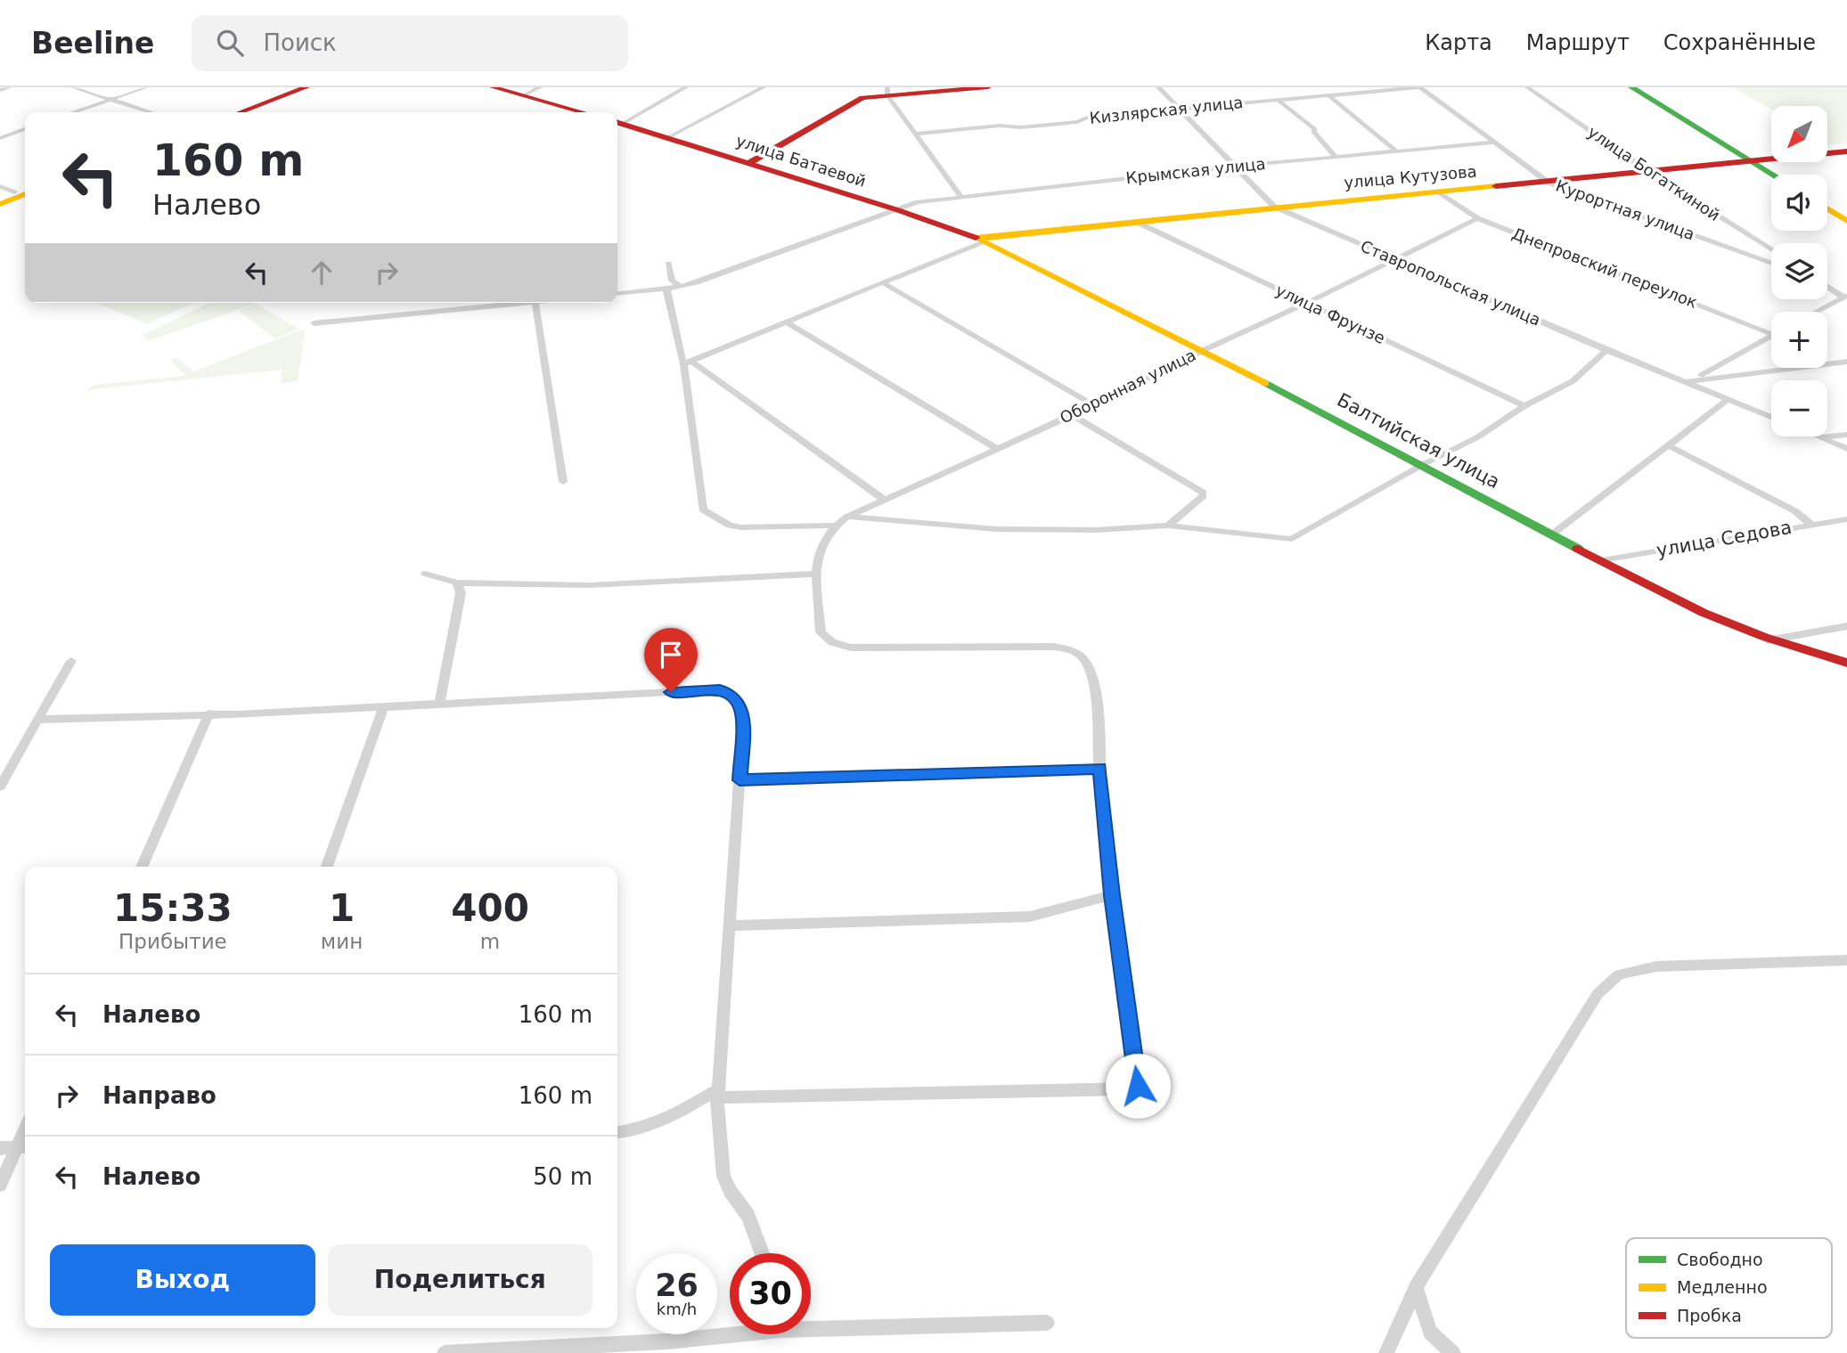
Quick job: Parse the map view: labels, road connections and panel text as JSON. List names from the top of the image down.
{
  "streets": {
    "main road": ["улица Батаевой", "улица Кутузова", "Балтийская улица"],
    "street": [
      "Кизлярская улица",
      "Крымская улица",
      "улица Богаткиной",
      "Курортная улица",
      "Днепровский переулок",
      "Ставропольская улица",
      "улица Фрунзе",
      "Оборонная улица",
      "улица Седова"
    ]
  },
  "crossings": [
    ["Кизлярская улица", "Курортная улица"],
    ["Кизлярская улица", "Ставропольская улица"],
    ["улица Батаевой", "Крымская улица"],
    ["улица Батаевой", "улица Кутузова"],
    ["улица Батаевой", "Балтийская улица"],
    ["Крымская улица", "Курортная улица"],
    ["Крымская улица", "Ставропольская улица"],
    ["улица Богаткиной", "улица Кутузова"],
    ["улица Кутузова", "Курортная улица"],
    ["улица Кутузова", "Днепровский переулок"],
    ["улица Кутузова", "Ставропольская улица"],
    ["улица Кутузова", "улица Фрунзе"],
    ["улица Кутузова", "Балтийская улица"],
    ["Днепровский переулок", "Оборонная улица"],
    ["Ставропольская улица", "Оборонная улица"],
    ["улица Фрунзе", "Оборонная улица"],
    ["Оборонная улица", "Балтийская улица"],
    ["Балтийская улица", "улица Седова"]
  ],
  "legend": ["Свободно", "Медленно", "Пробка"],
  "north": "bottom left",
  "page": {
    "header": "Beeline",
    "search": "Поиск",
    "nav": ["Карта", "Маршрут", "Сохранённые"],
    "map_buttons": ["+", "−"],
    "turn": ["160 m", "Налево"],
    "eta": [
      "15:33",
      "Прибытие",
      "1",
      "мин",
      "400",
      "m"
    ],
    "list": [
      {
        "name": "Налево",
        "value": "160 m"
      },
      {
        "name": "Направо",
        "value": "160 m"
      },
      {
        "name": "Налево",
        "value": "50 m"
      }
    ],
    "buttons": ["Выход", "Поделиться"],
    "speed": "26 km/h",
    "limit": "30"
  }
}
